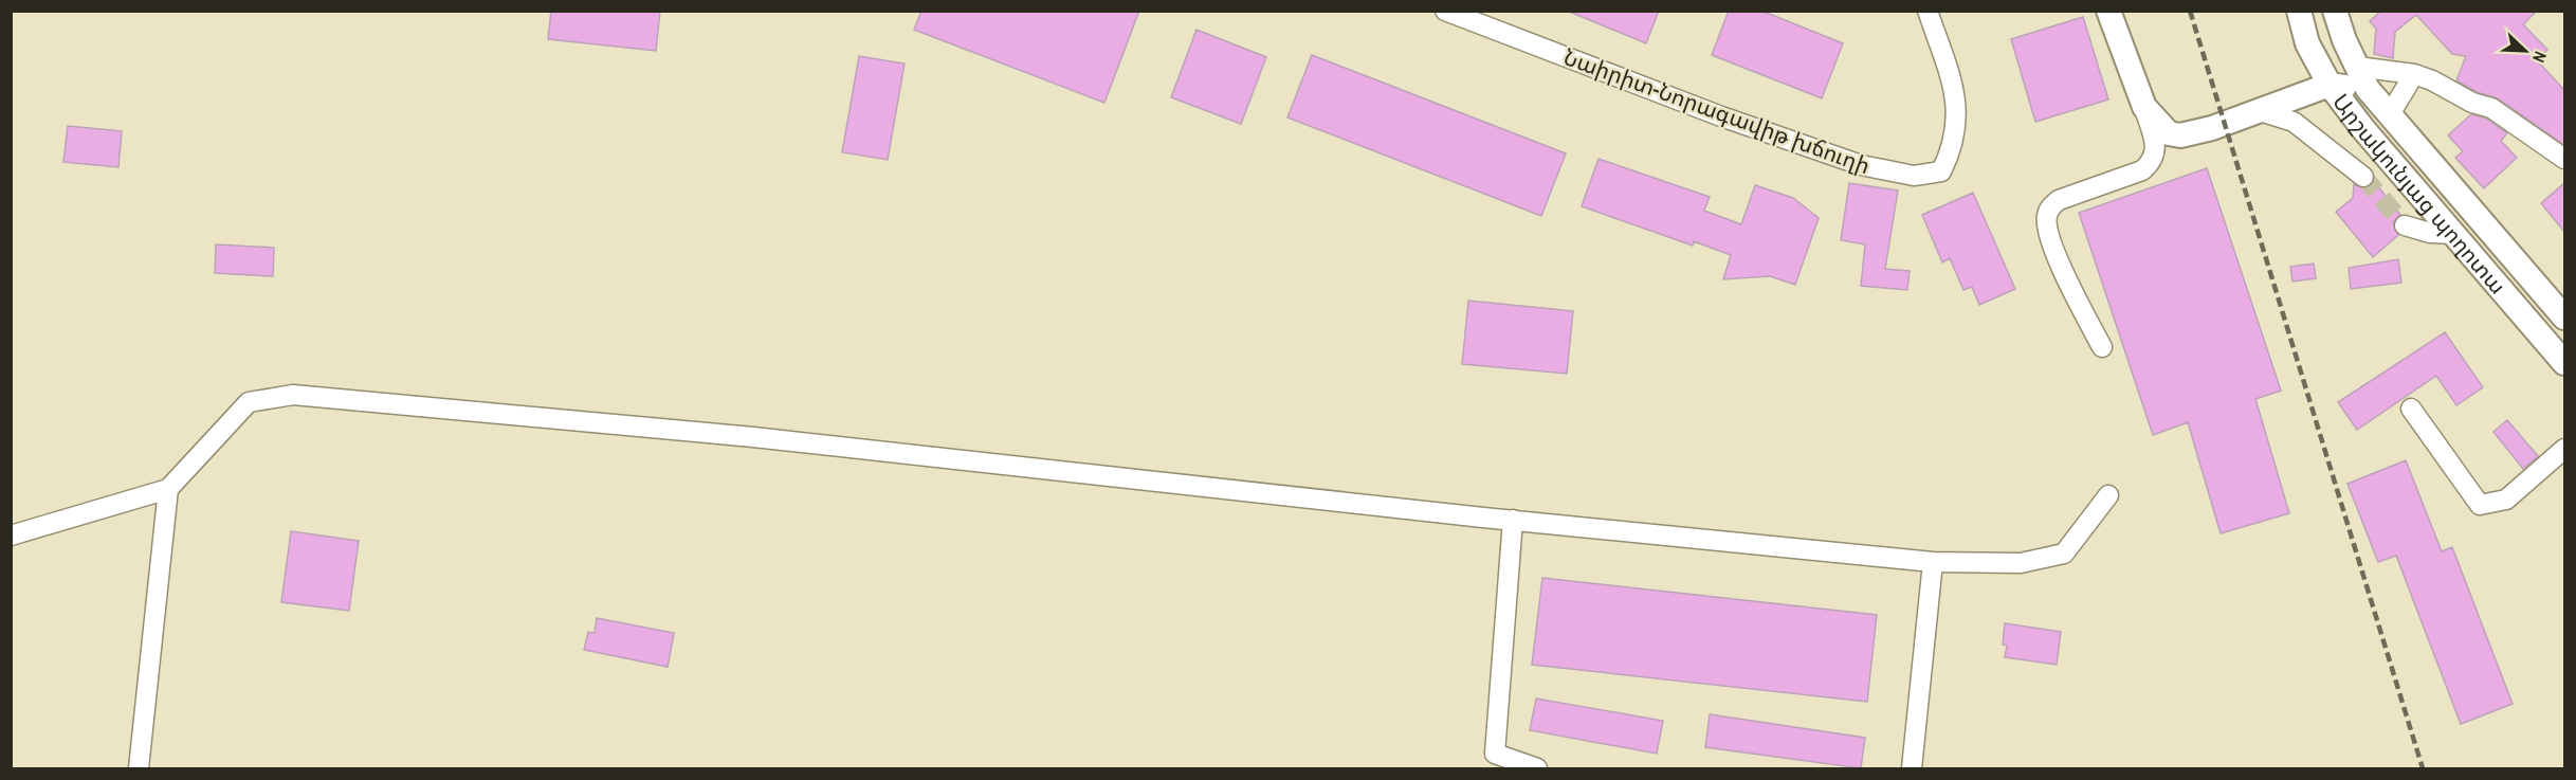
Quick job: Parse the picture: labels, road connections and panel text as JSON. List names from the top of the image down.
{
  "streets": {
    "main road": ["Արշակունյաց պողոտա"],
    "street": ["Նաիրիտ-Նորագավիթ խճուղի"]
  },
  "north": "bottom right"
}
